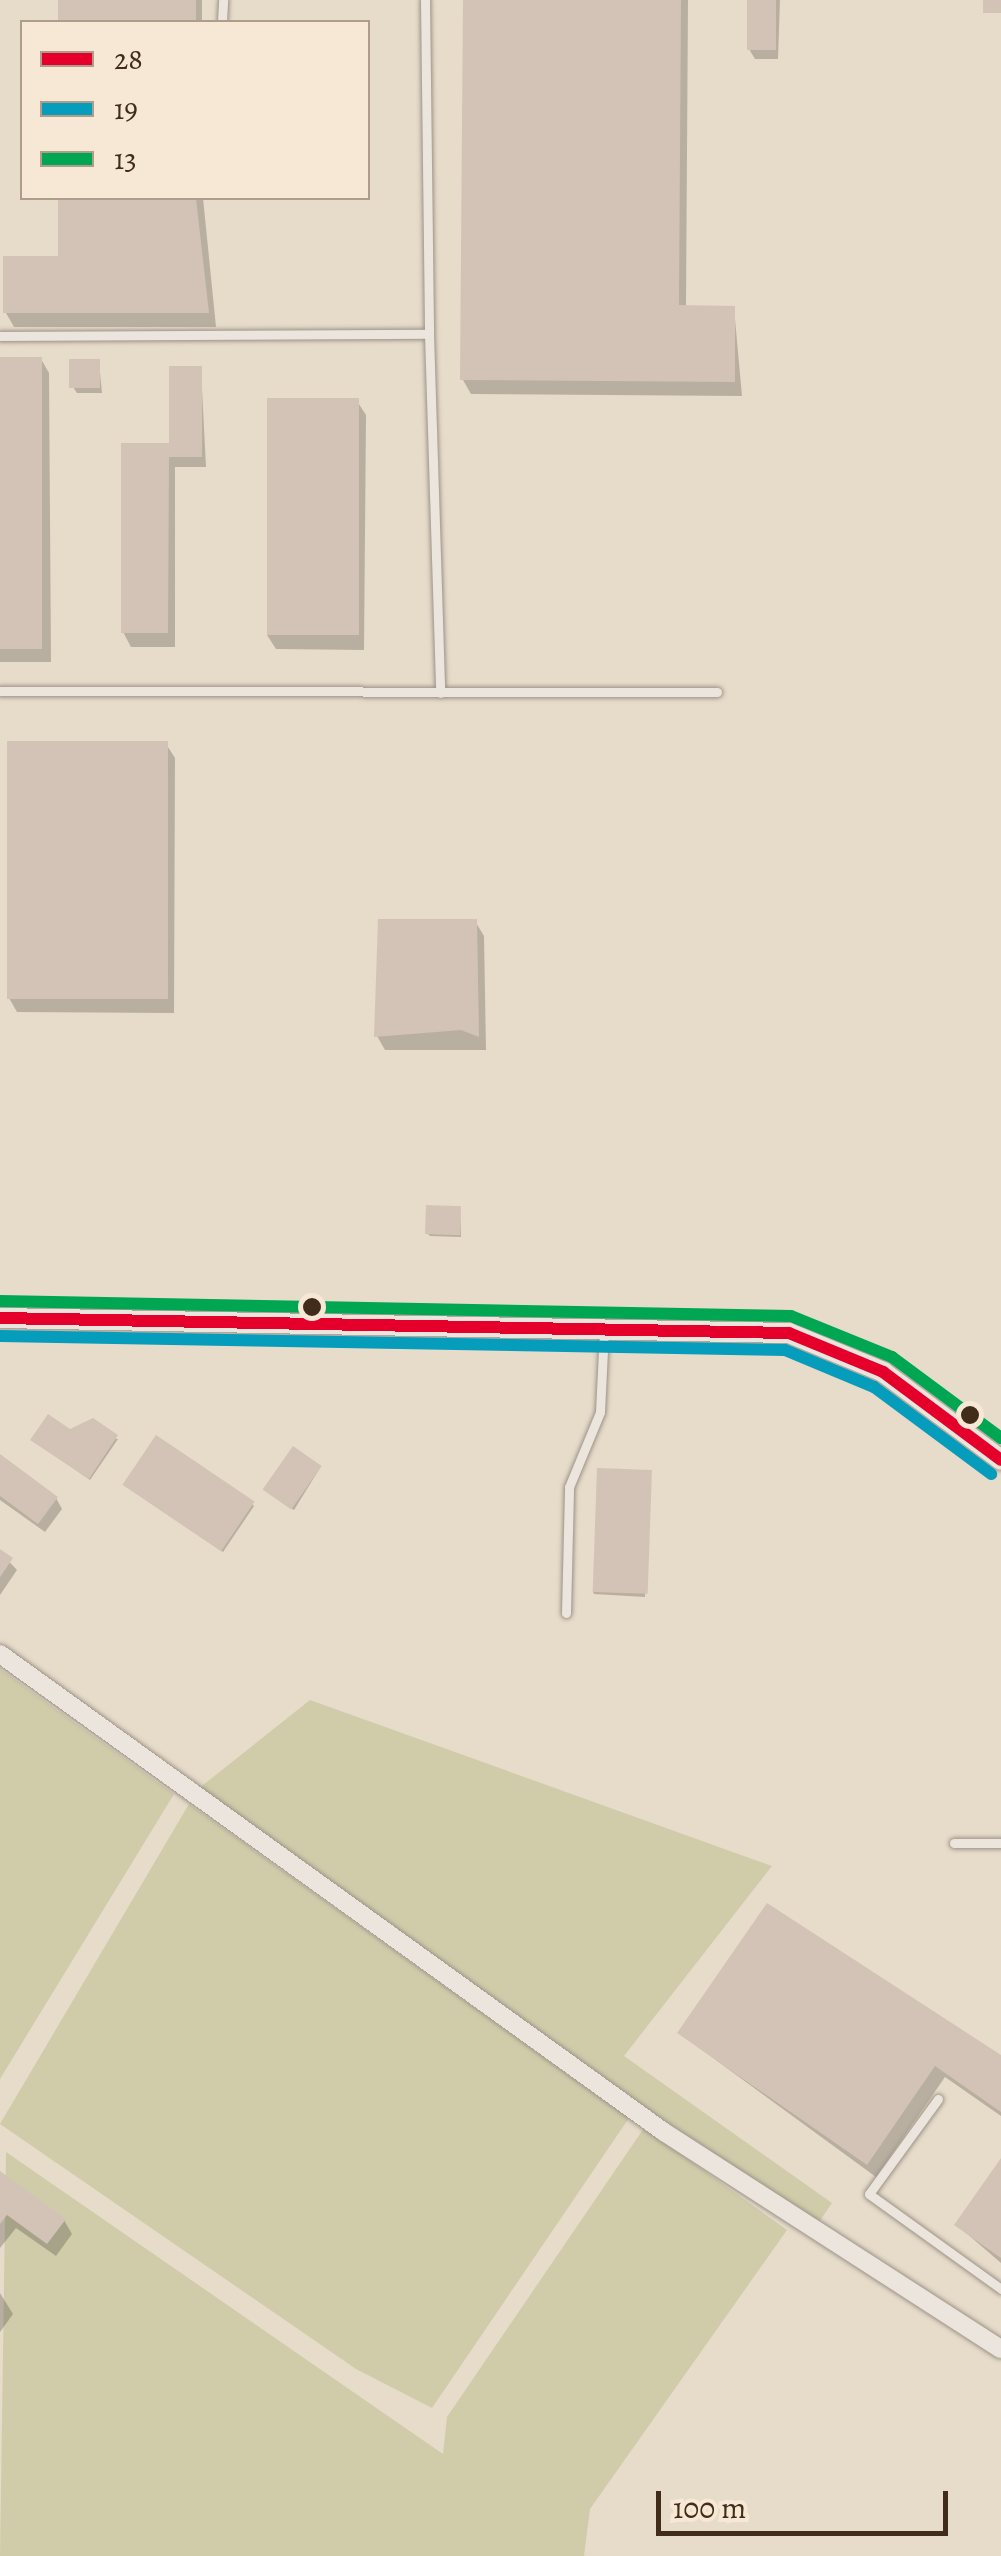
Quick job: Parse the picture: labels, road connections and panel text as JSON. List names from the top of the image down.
{
  "lines": ["transit line 13", "transit line 28", "transit line 19"],
  "legend": ["28", "19", "13"],
  "scale_bar": "100 m"
}
